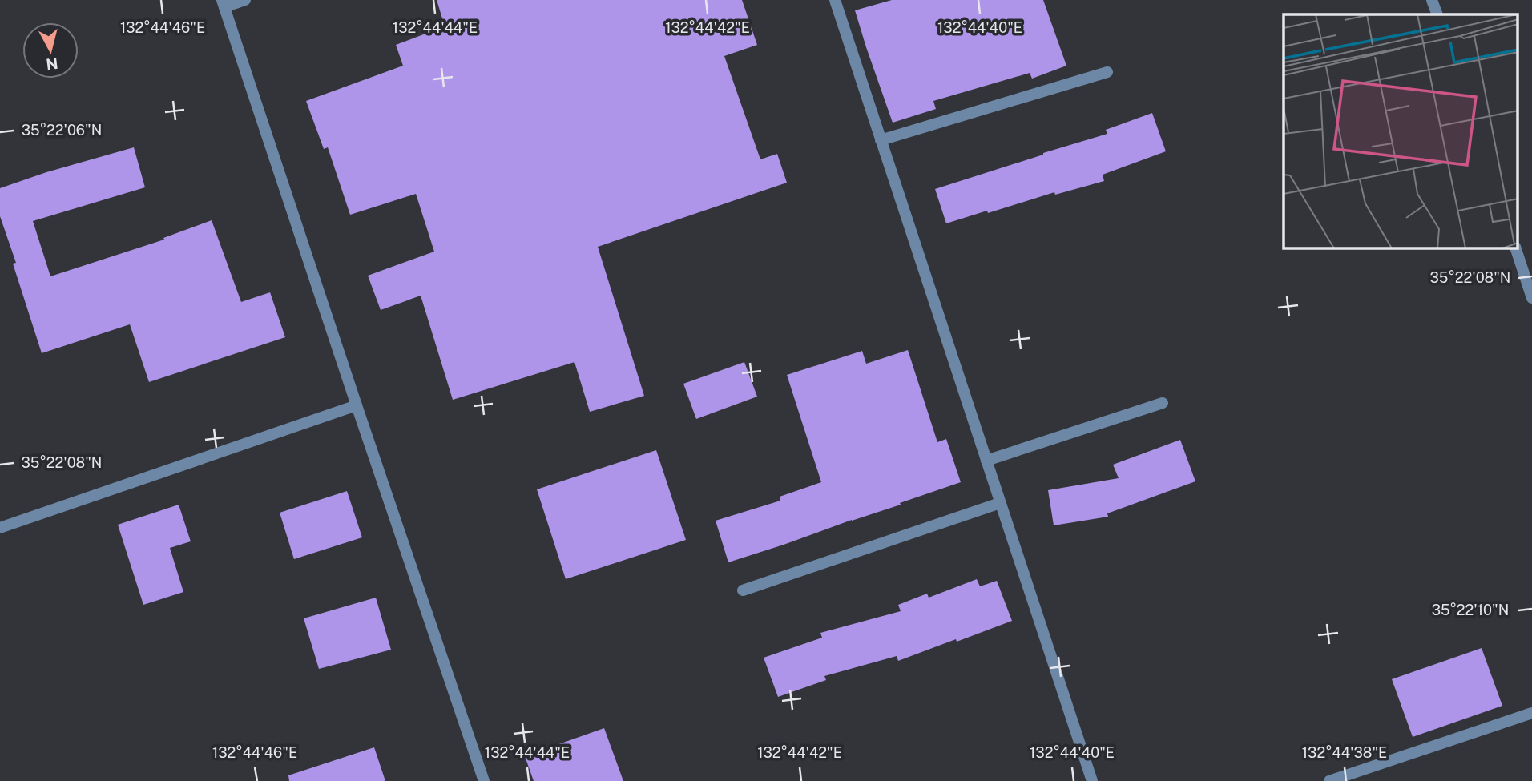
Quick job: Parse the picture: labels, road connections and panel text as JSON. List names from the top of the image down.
{
  "north": "bottom",
  "coordinates": [
    "132°44'46\"E",
    "132°44'44\"E",
    "132°44'42\"E",
    "132°44'40\"E",
    "35°22'06\"N",
    "35°22'08\"N",
    "35°22'10\"N",
    "132°44'38\"E"
  ]
}
